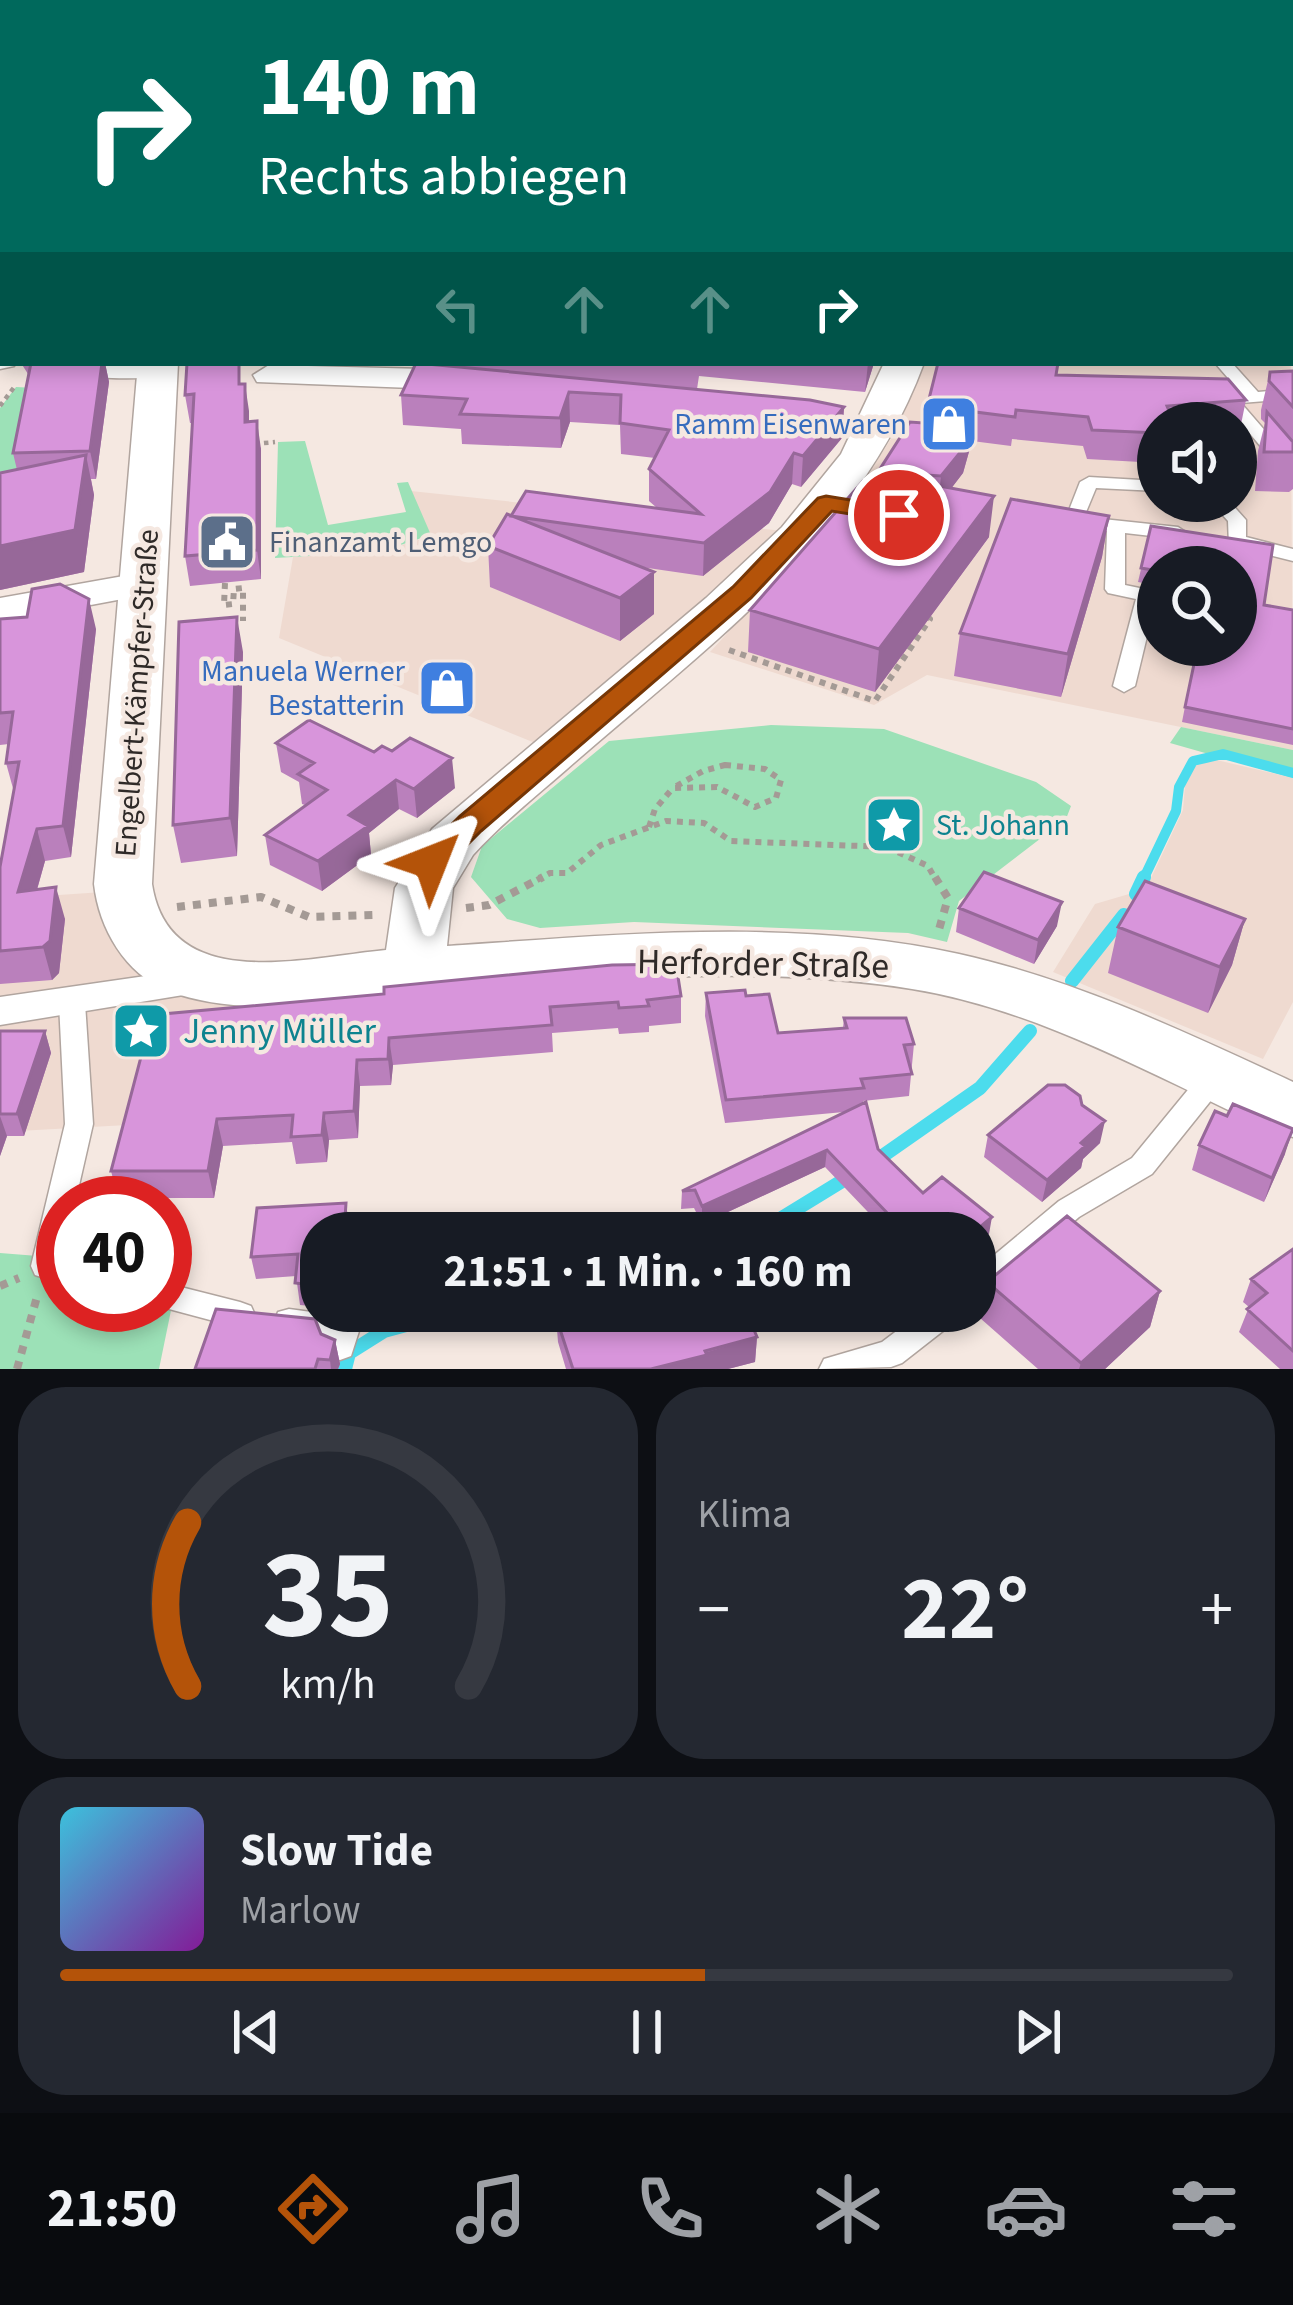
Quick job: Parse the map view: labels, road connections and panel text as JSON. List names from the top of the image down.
{
  "streets": {
    "street": ["Engelbert-Kämpfer-Straße", "Herforder Straße"]
  },
  "places": {
    "shop": ["Ramm Eisenwaren", "Manuela Werner Bestatterin"],
    "public building": ["Finanzamt Lemgo"],
    "place": ["St. Johann", "Jenny Müller"]
  },
  "page": {
    "turn": ["140 m", "Rechts abbiegen"],
    "limit": "40",
    "trip": "21:51 · 1 Min. · 160 m",
    "tile": "Klima",
    "heat": ["−", "22°", "+"],
    "song": ["Slow Tide", "Marlow"],
    "tabs": "21:50",
    "gauge": ["35", "km/h"]
  }
}
